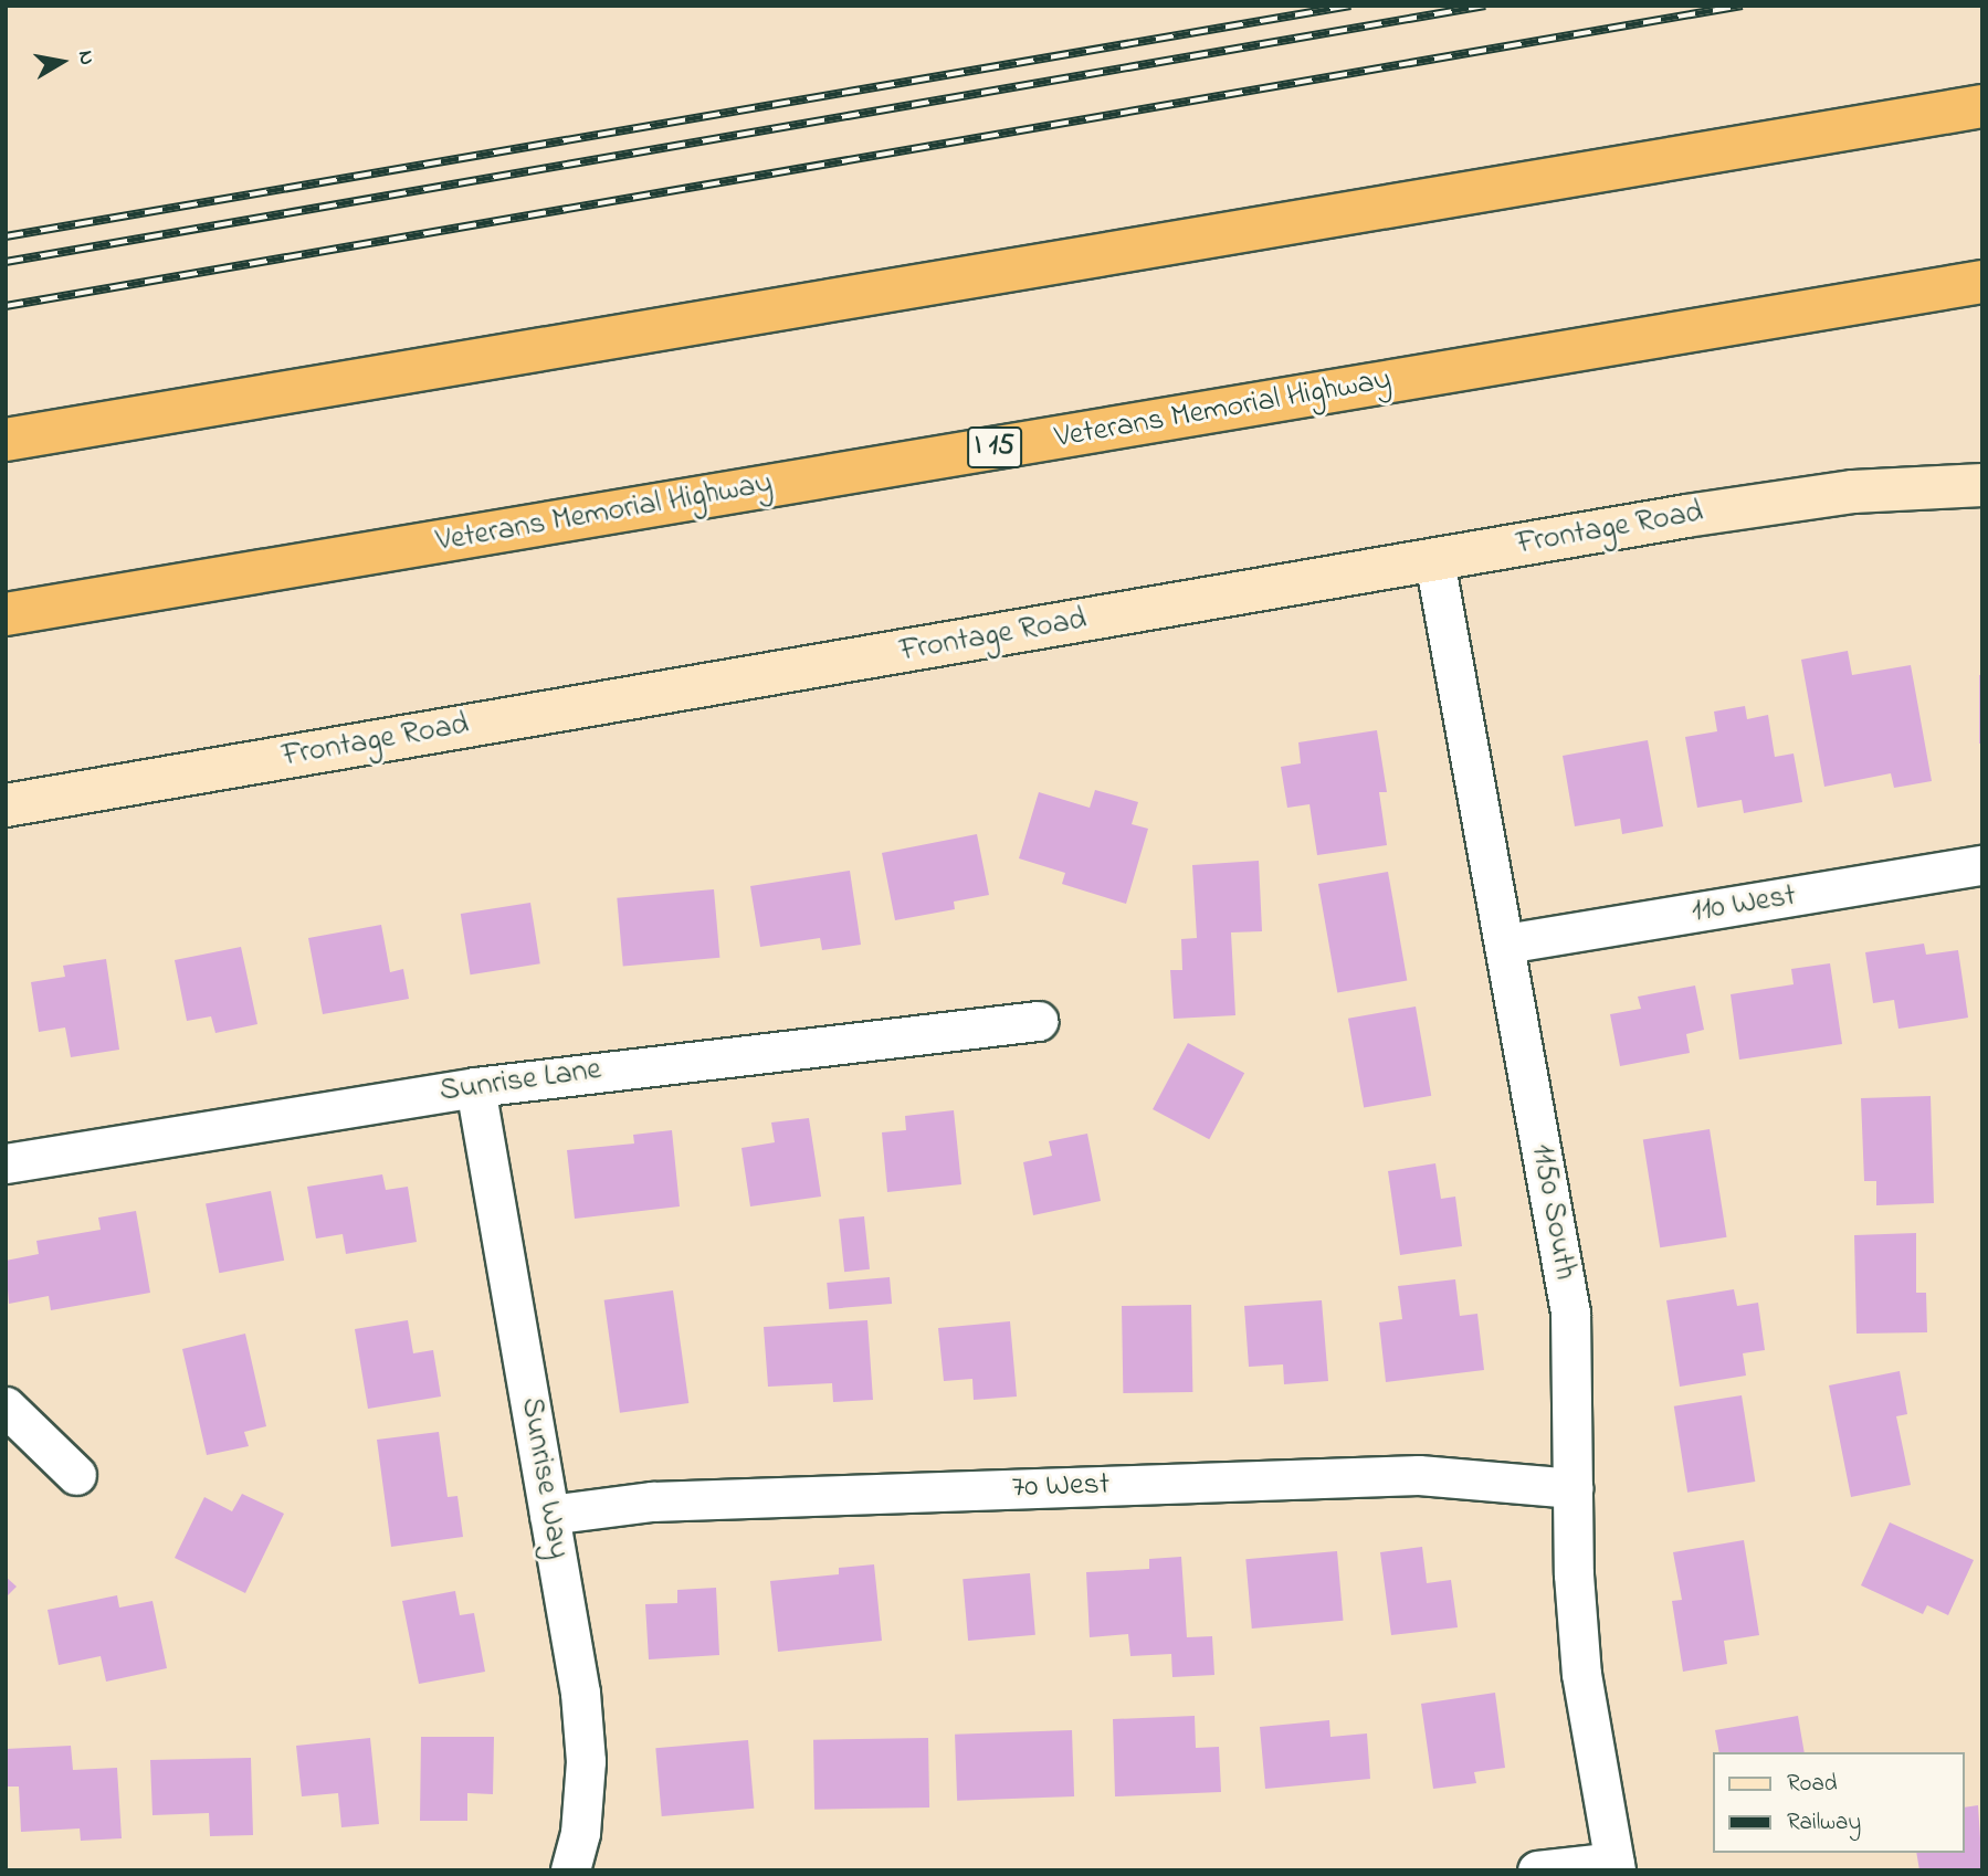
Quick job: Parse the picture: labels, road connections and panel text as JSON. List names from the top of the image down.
{
  "streets": {
    "highway": ["Veterans Memorial Highway", "I 15"],
    "street": [
      "Frontage Road",
      "110 West",
      "Sunrise Lane",
      "1150 South",
      "Sunrise Way",
      "70 West"
    ]
  },
  "crossings": [
    ["Frontage Road", "1150 South"],
    ["110 West", "1150 South"],
    ["Sunrise Lane", "Sunrise Way"],
    ["1150 South", "70 West"],
    ["Sunrise Way", "70 West"]
  ],
  "legend": ["Road", "Railway"],
  "north": "right"
}
